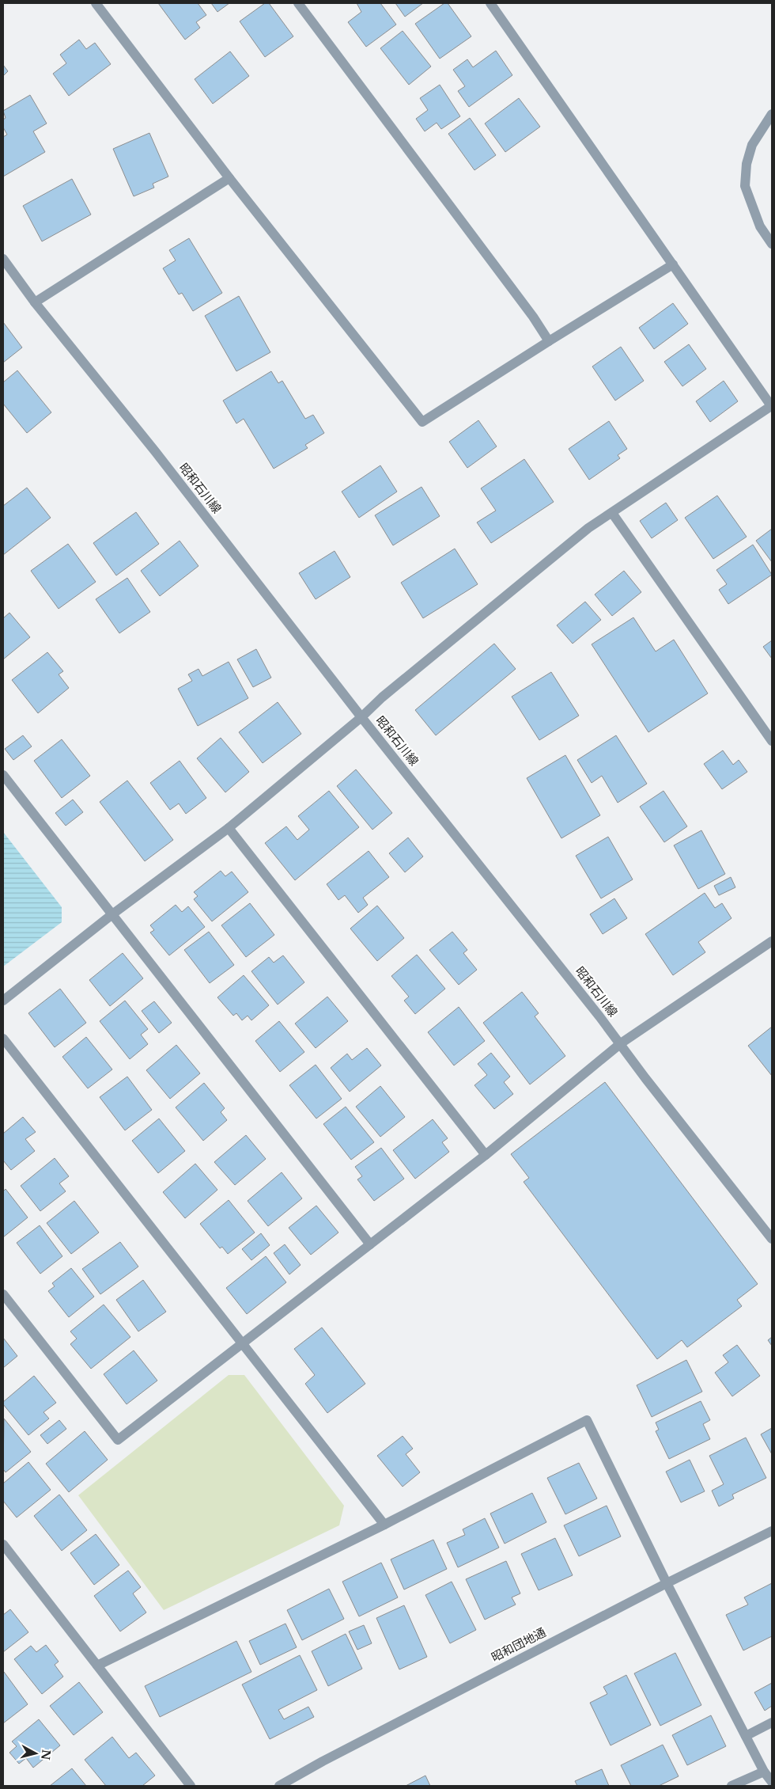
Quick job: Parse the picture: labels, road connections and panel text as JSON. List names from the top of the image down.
{
  "streets": {
    "street": ["昭和石川線", "昭和団地通"]
  },
  "north": "right"
}
